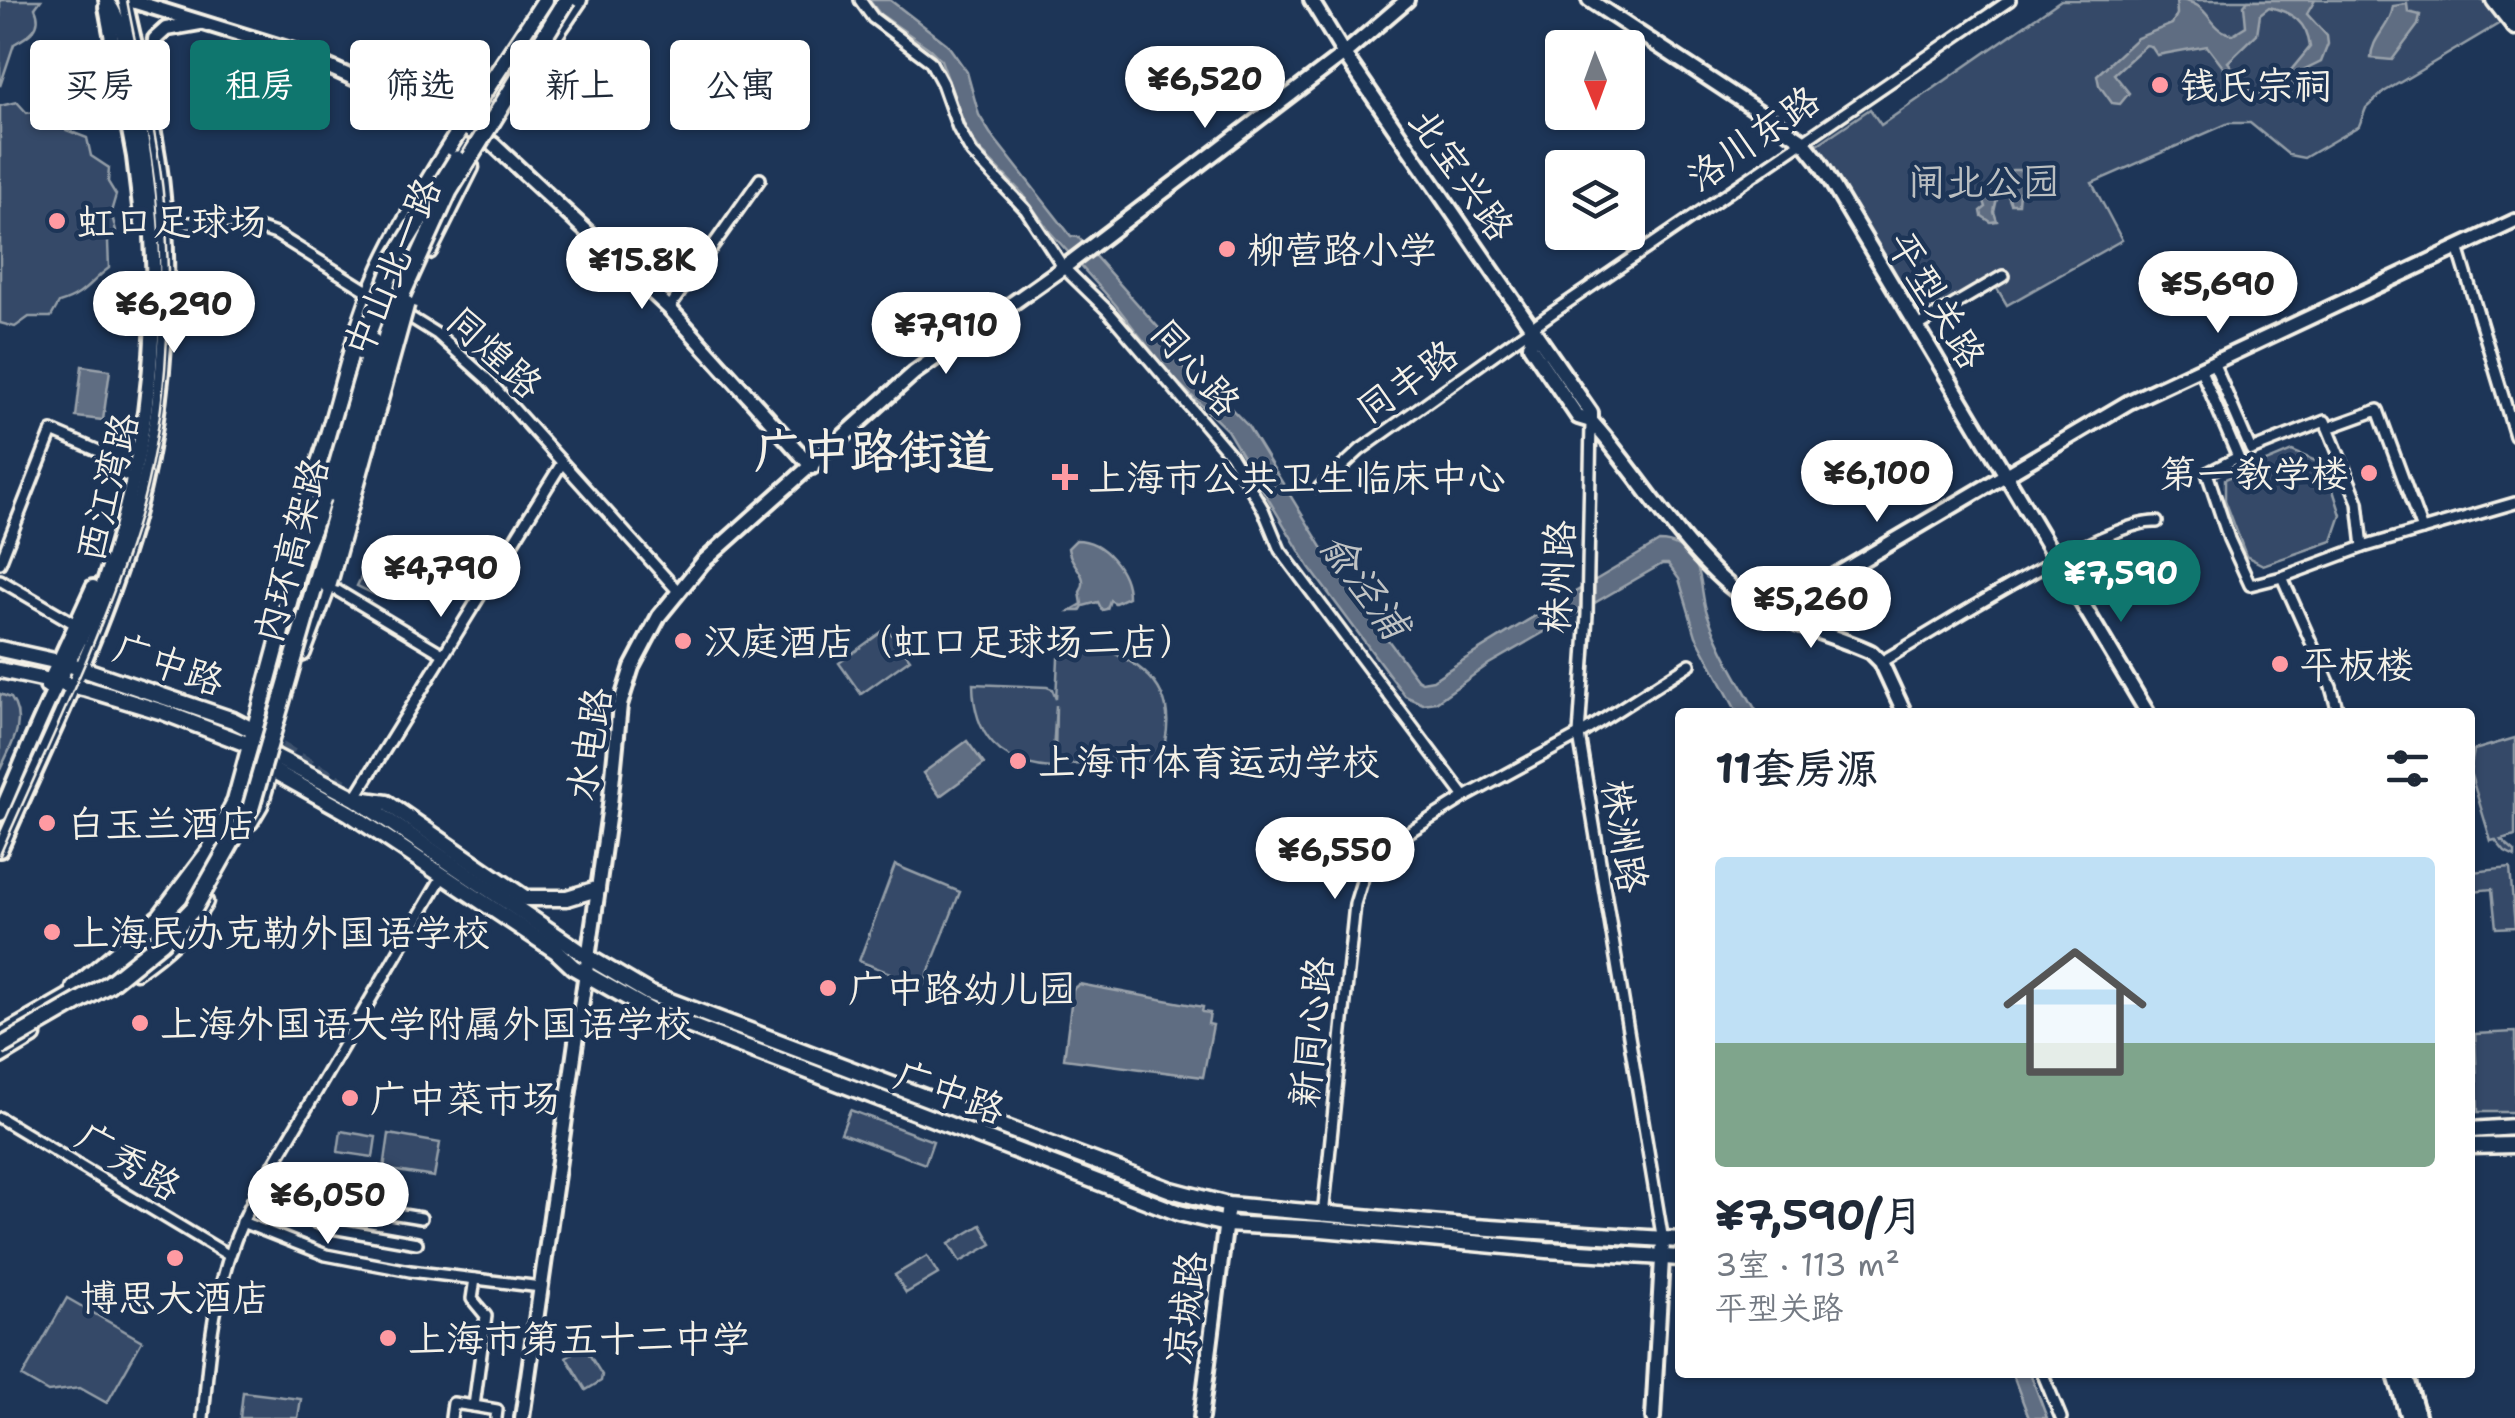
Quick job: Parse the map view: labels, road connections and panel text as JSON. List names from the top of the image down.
{
  "streets": {
    "highway": ["内环高架路"],
    "main road": [
      "北宝兴路",
      "中山北一路",
      "平型关路",
      "西江湾路",
      "广中路",
      "水电路",
      "凉城路"
    ],
    "street": [
      "洛川东路",
      "同煌路",
      "同心路",
      "同丰路",
      "株州路",
      "株洲路",
      "新同心路",
      "广秀路"
    ]
  },
  "crossings": [
    ["洛川东路", "北宝兴路"],
    ["洛川东路", "平型关路"],
    ["洛川东路", "同丰路"],
    ["北宝兴路", "同丰路"],
    ["北宝兴路", "株州路"],
    ["北宝兴路", "水电路"],
    ["中山北一路", "同煌路"],
    ["中山北一路", "内环高架路"],
    ["中山北一路", "广中路"],
    ["同煌路", "西江湾路"],
    ["同煌路", "水电路"],
    ["同心路", "水电路"],
    ["同心路", "新同心路"],
    ["西江湾路", "广中路"],
    ["株州路", "株洲路"],
    ["株州路", "新同心路"],
    ["广中路", "水电路"],
    ["广中路", "株洲路"],
    ["广中路", "新同心路"],
    ["广中路", "凉城路"],
    ["株洲路", "新同心路"]
  ],
  "districts": ["广中路街道"],
  "water": ["俞泾浦"],
  "parks": ["闸北公园"],
  "places": {
    "other": [
      "钱氏宗祠",
      "虹口足球场",
      "柳营路小学",
      "第一教学楼",
      "汉庭酒店（虹口足球场二店）",
      "平板楼",
      "上海市体育运动学校",
      "白玉兰酒店",
      "上海民办克勒外国语学校",
      "广中路幼儿园",
      "上海外国语大学附属外国语学校",
      "广中菜市场",
      "博思大酒店",
      "上海市第五十二中学"
    ],
    "health": ["上海市公共卫生临床中心"]
  },
  "north": "bottom",
  "page": {
    "chip": [
      "买房",
      "租房",
      "筛选",
      "新上",
      "公寓"
    ],
    "price": [
      "¥6,520",
      "¥15.8K",
      "¥5,690",
      "¥6,290",
      "¥7,910",
      "¥6,100",
      "¥4,790",
      "¥7,590",
      "¥5,260",
      "¥6,550",
      "¥6,050"
    ],
    "heading": "11套房源",
    "list": [
      {
        "name": "¥7,590/月",
        "note": "3室 · 113 m² · 平型关路"
      }
    ]
  }
}
